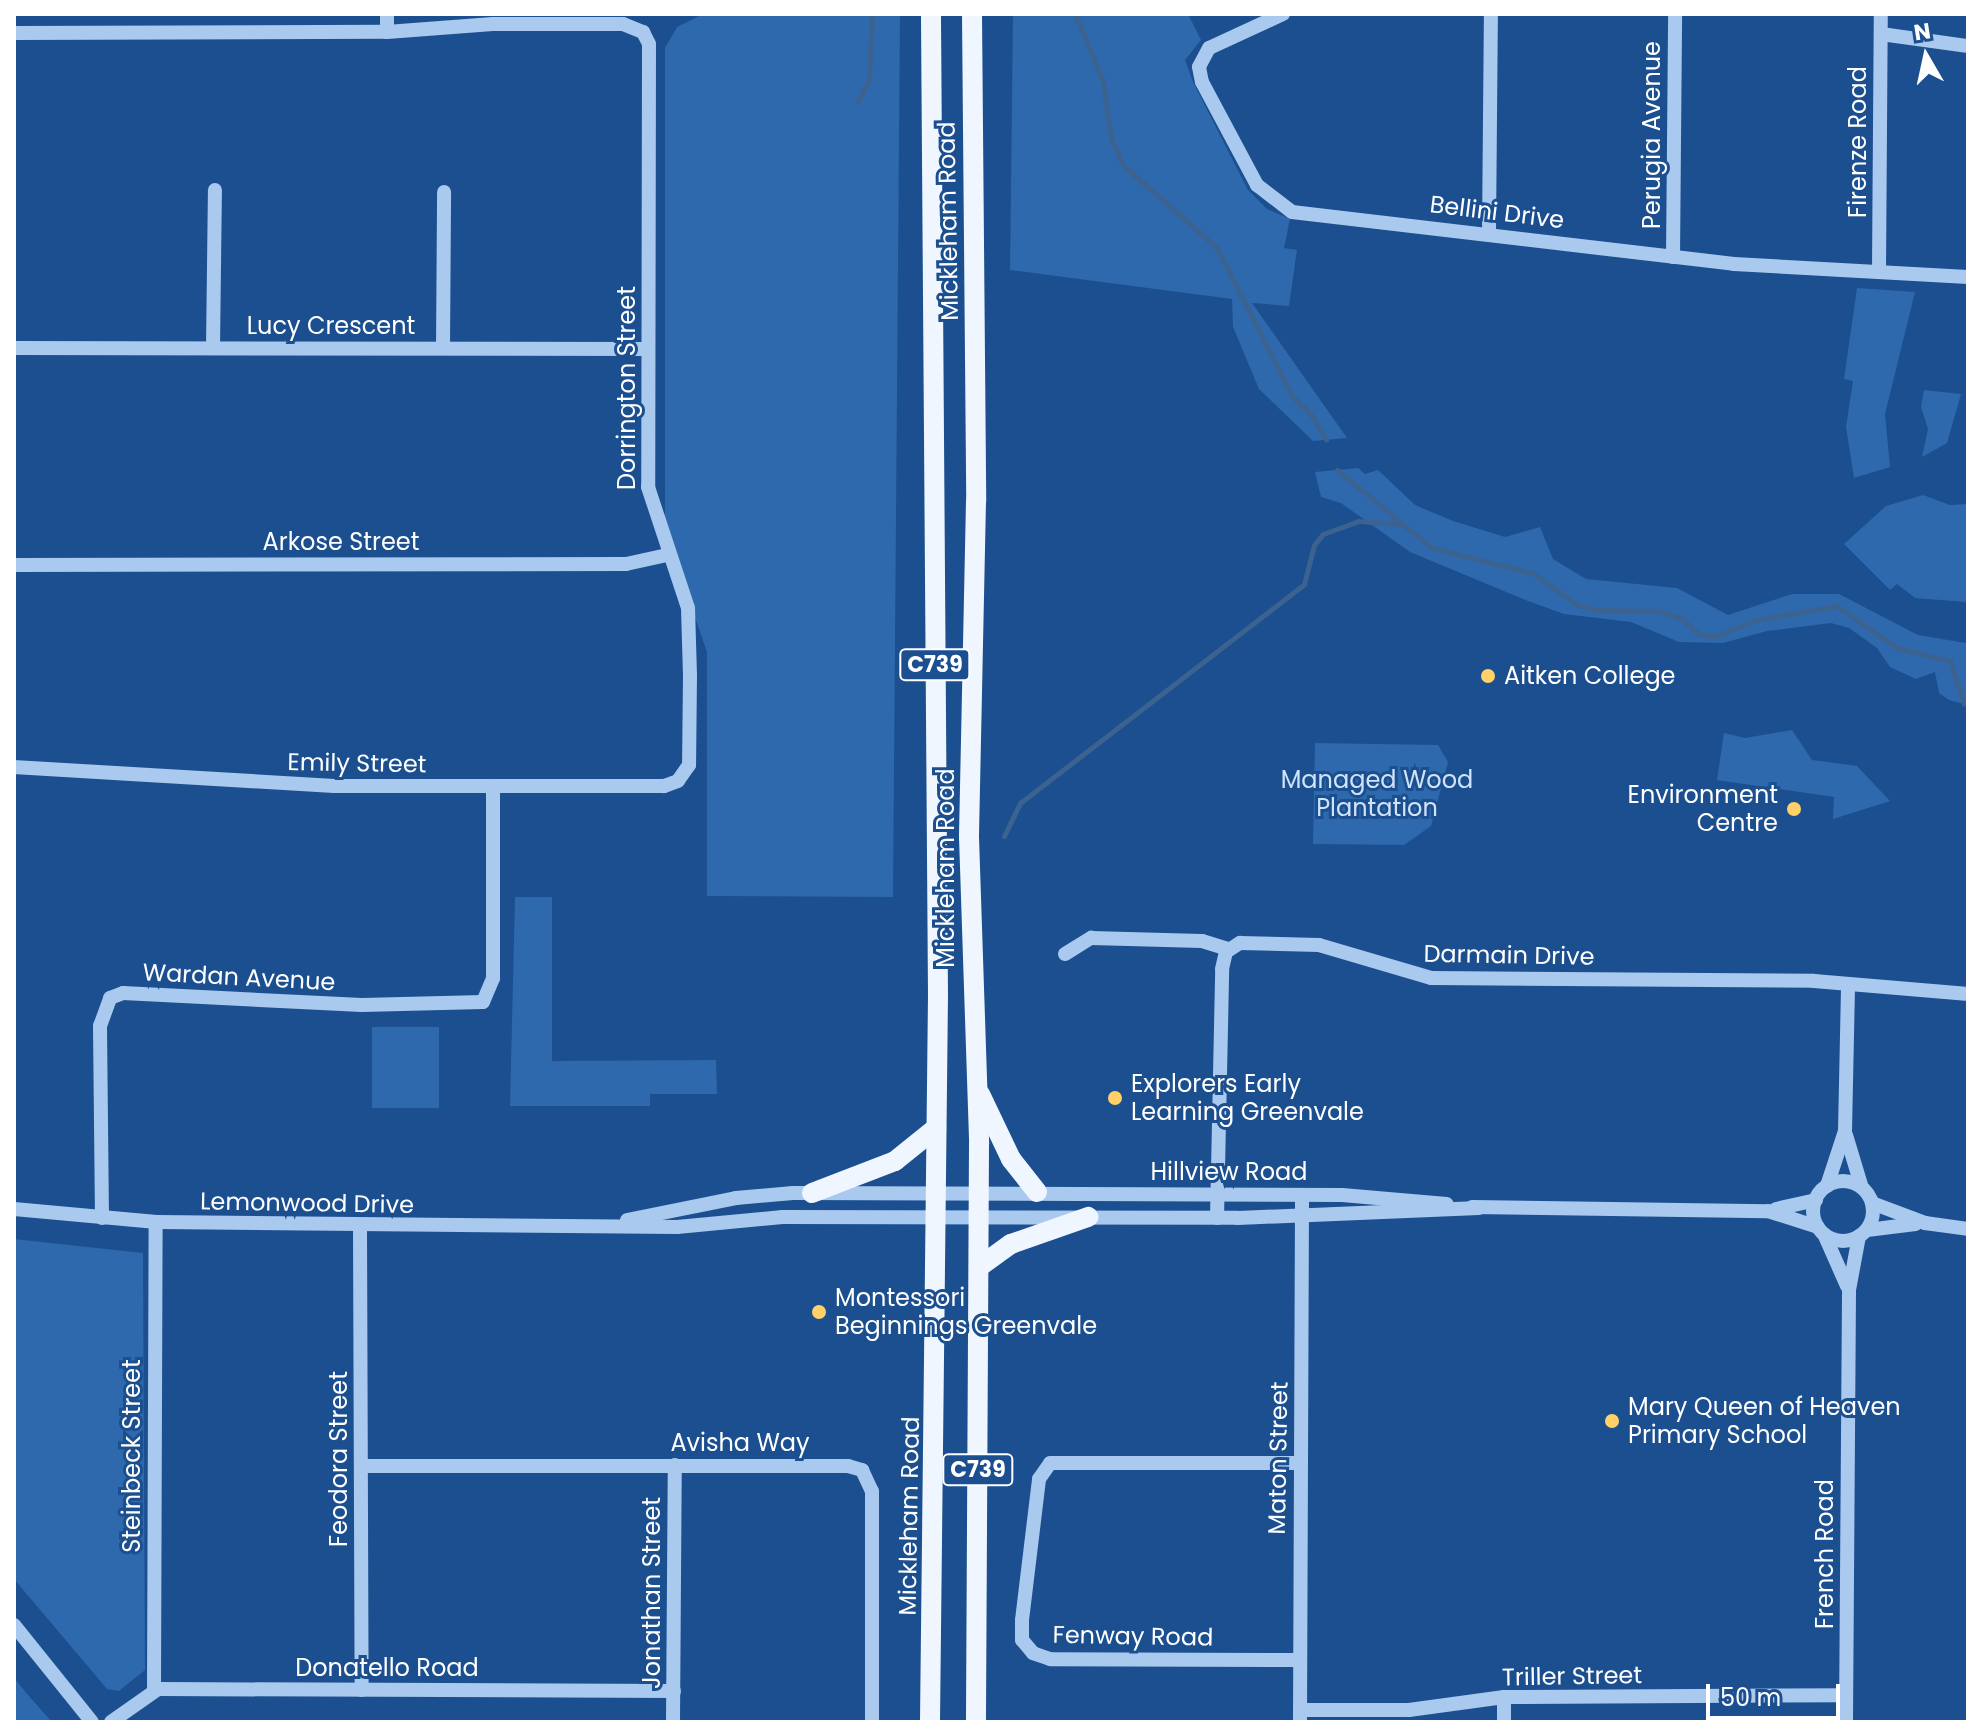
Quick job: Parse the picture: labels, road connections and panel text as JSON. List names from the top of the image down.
{
  "streets": {
    "main road": ["Mickleham Road", "C739"],
    "street": [
      "Perugia Avenue",
      "Firenze Road",
      "Bellini Drive",
      "Lucy Crescent",
      "Dorrington Street",
      "Arkose Street",
      "Emily Street",
      "Darmain Drive",
      "Wardan Avenue",
      "Hillview Road",
      "Lemonwood Drive",
      "Avisha Way",
      "Steinbeck Street",
      "Maton Street",
      "Feodora Street",
      "French Road",
      "Jonathan Street",
      "Fenway Road",
      "Donatello Road",
      "Triller Street"
    ]
  },
  "crossings": [
    ["Perugia Avenue", "Bellini Drive"],
    ["Firenze Road", "Bellini Drive"],
    ["Mickleham Road", "Hillview Road"],
    ["Mickleham Road", "Lemonwood Drive"],
    ["Lucy Crescent", "Dorrington Street"],
    ["Dorrington Street", "Arkose Street"],
    ["Dorrington Street", "Emily Street"],
    ["Emily Street", "Wardan Avenue"],
    ["Wardan Avenue", "Lemonwood Drive"],
    ["Hillview Road", "Lemonwood Drive"],
    ["Hillview Road", "Maton Street"],
    ["Hillview Road", "French Road"],
    ["Lemonwood Drive", "Steinbeck Street"],
    ["Lemonwood Drive", "Feodora Street"],
    ["Avisha Way", "Feodora Street"],
    ["Avisha Way", "Jonathan Street"],
    ["Steinbeck Street", "Donatello Road"],
    ["Maton Street", "Fenway Road"],
    ["Maton Street", "Triller Street"],
    ["Feodora Street", "Donatello Road"],
    ["French Road", "Triller Street"],
    ["Jonathan Street", "Donatello Road"]
  ],
  "parks": ["Managed Wood Plantation"],
  "places": [
    "Aitken College",
    "Environment Centre",
    "Explorers Early Learning Greenvale",
    "Montessori Beginnings Greenvale",
    "Mary Queen of Heaven Primary School"
  ],
  "scale_bar": "50 m",
  "north": "top"
}
